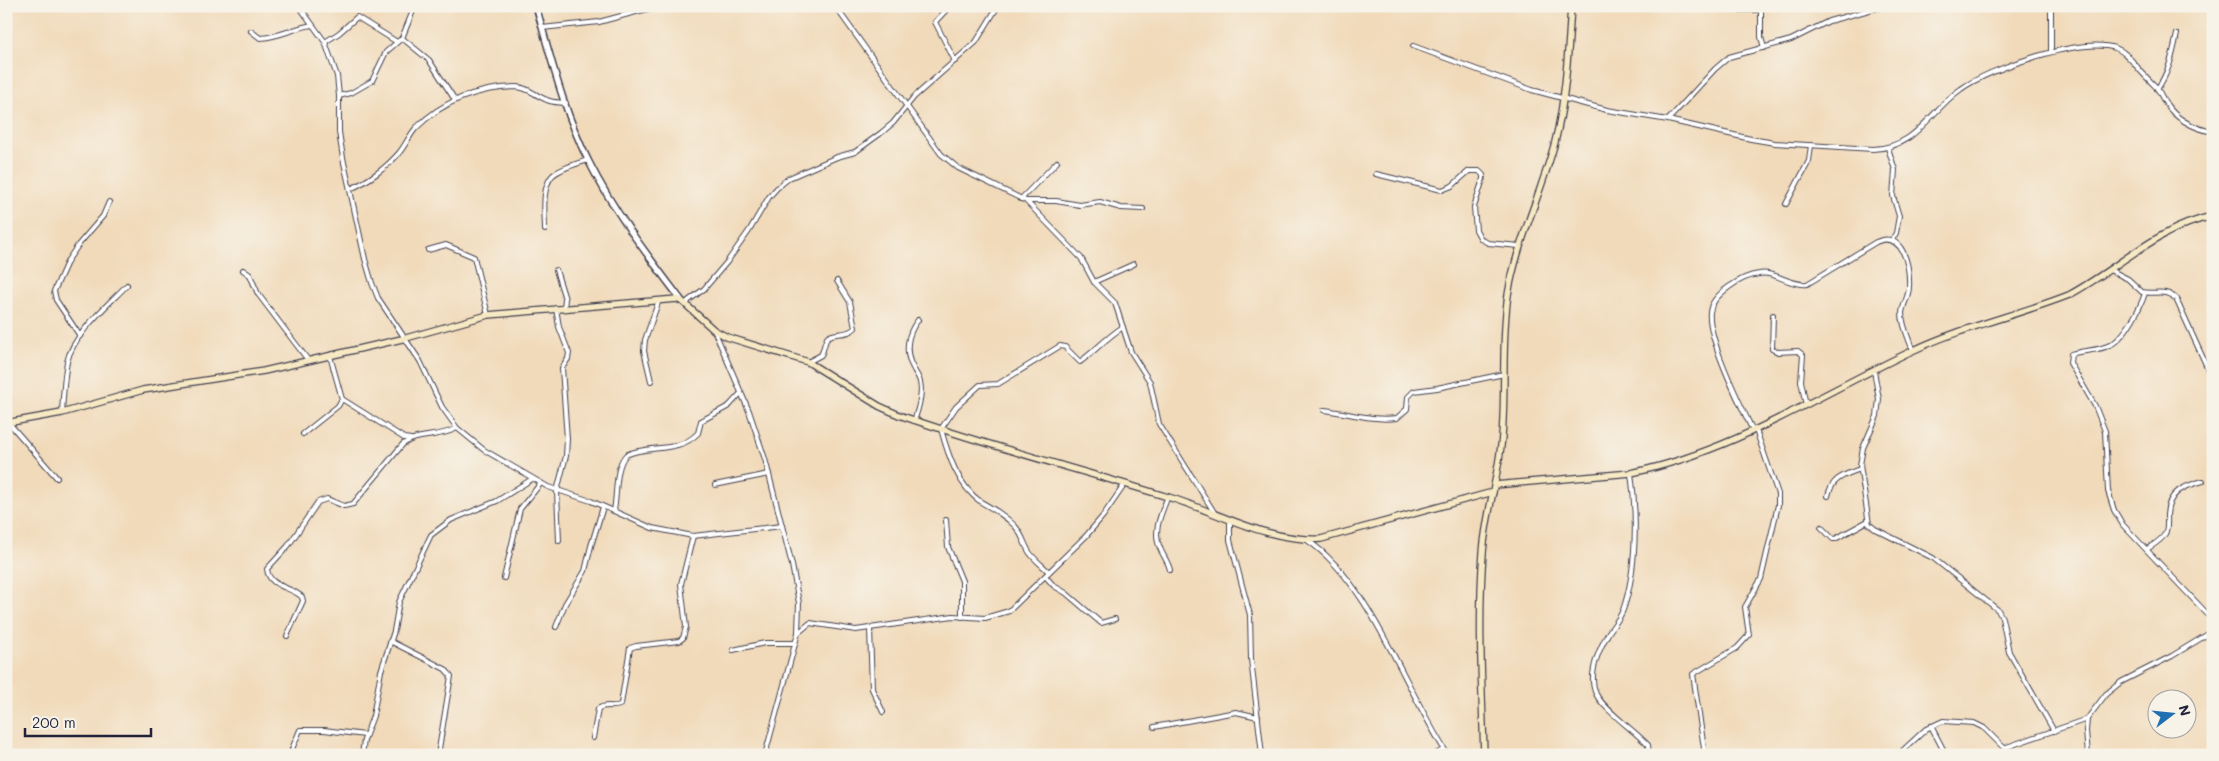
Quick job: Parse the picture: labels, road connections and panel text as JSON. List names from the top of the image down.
{
  "scale_bar": "200 m",
  "north": "right"
}
